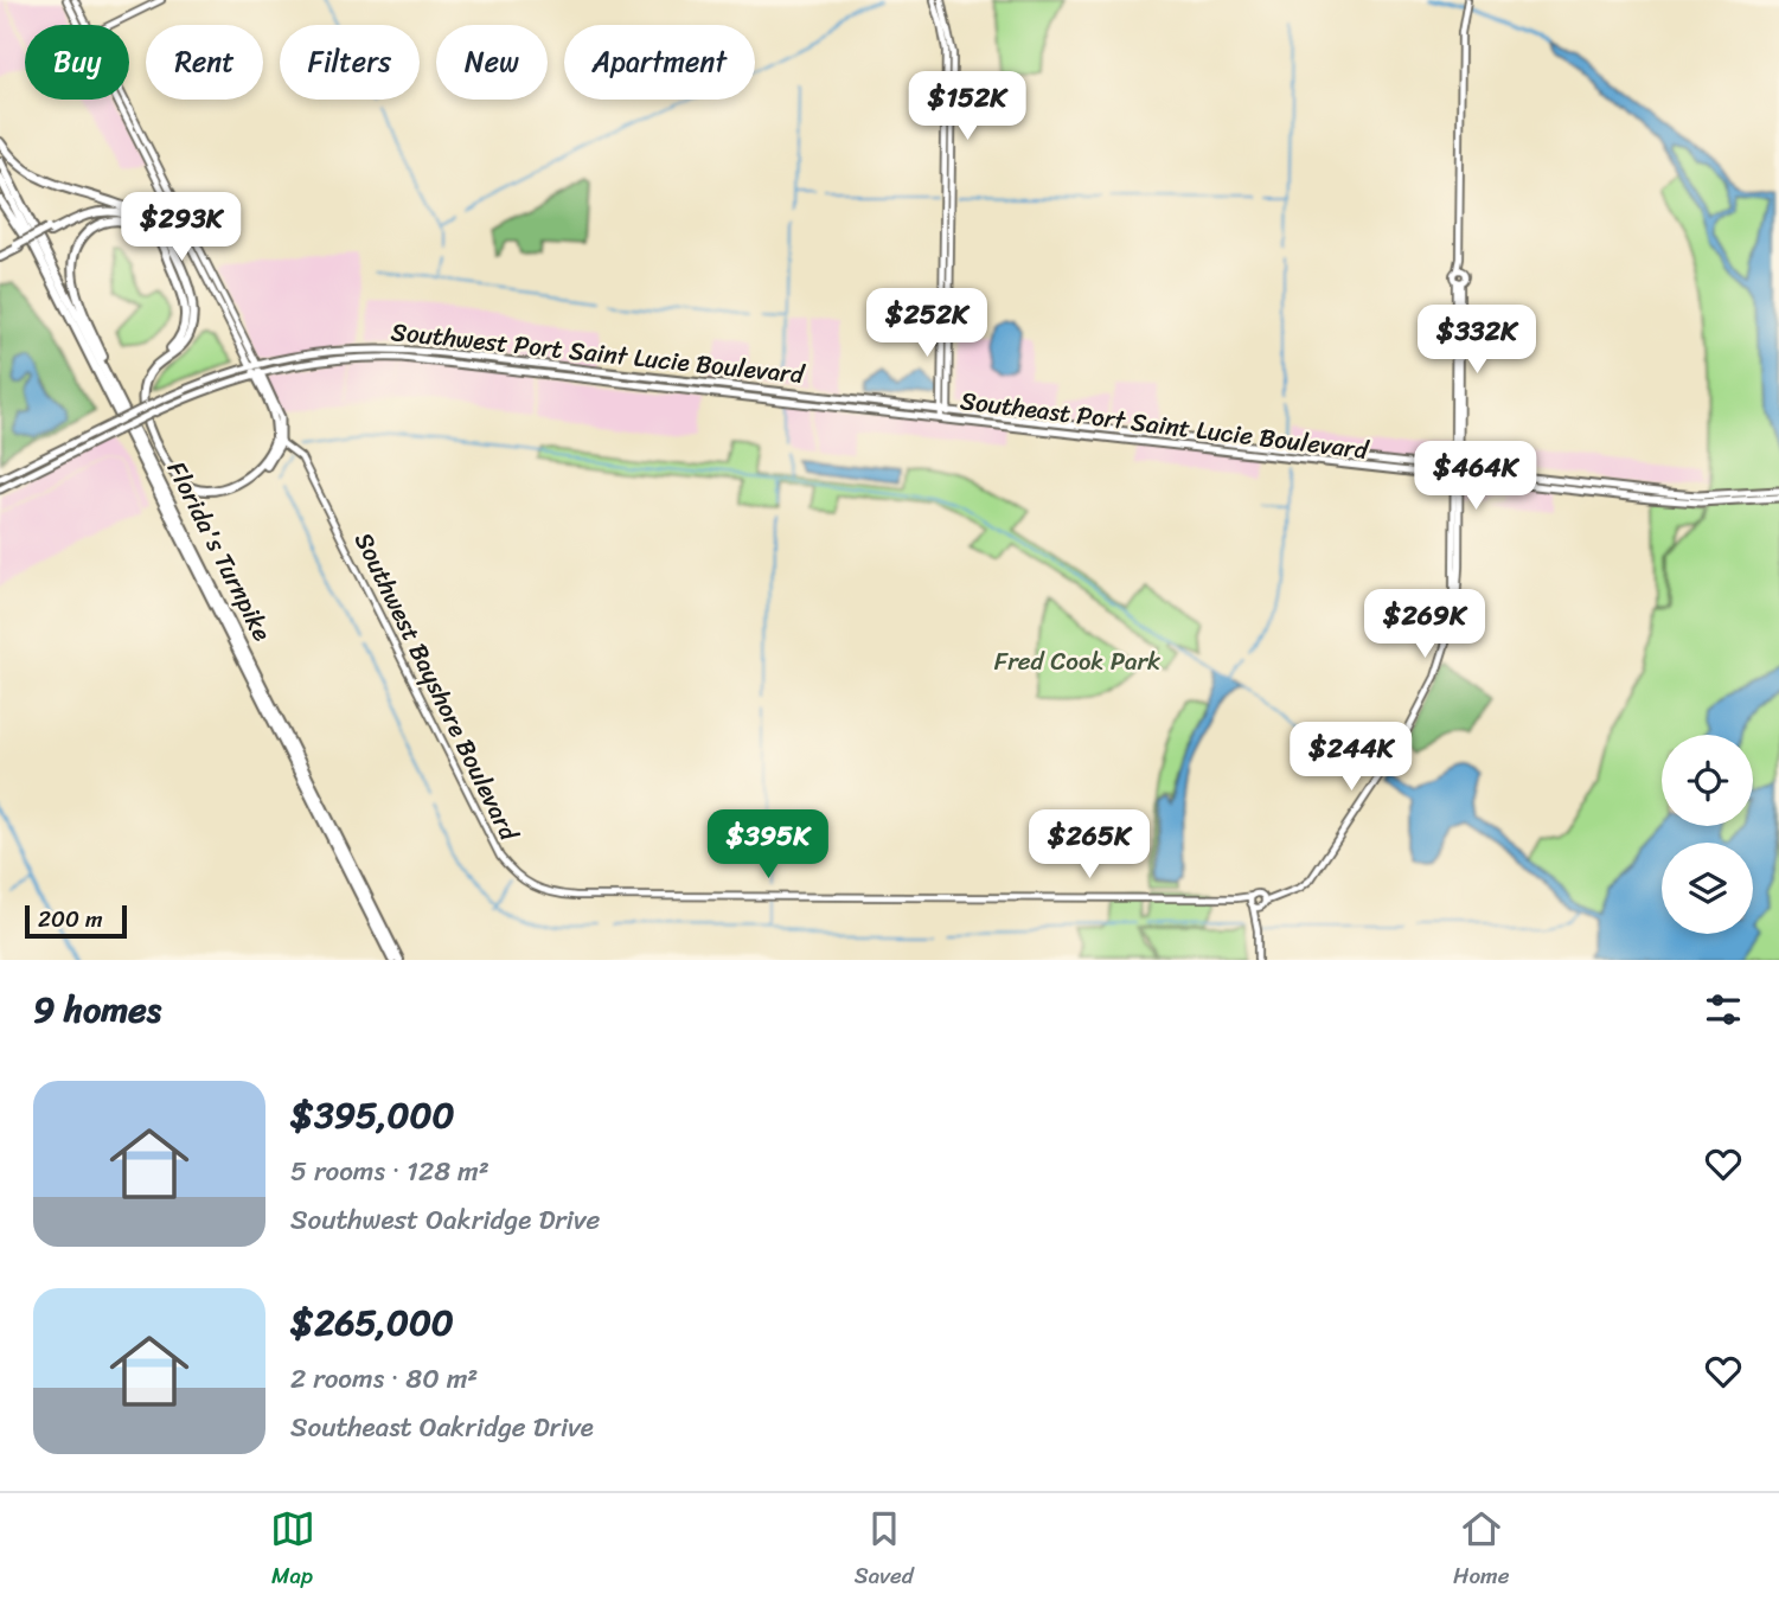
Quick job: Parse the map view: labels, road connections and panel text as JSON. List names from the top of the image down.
{
  "streets": {
    "highway": ["Florida's Turnpike"],
    "main road": ["Southwest Port Saint Lucie Boulevard", "Southeast Port Saint Lucie Boulevard"],
    "street": ["Southwest Bayshore Boulevard"]
  },
  "crossings": [
    ["Southwest Port Saint Lucie Boulevard", "Southeast Port Saint Lucie Boulevard"]
  ],
  "parks": ["Fred Cook Park"],
  "scale_bar": "200 m",
  "page": {
    "chip": [
      "Buy",
      "Rent",
      "Filters",
      "New",
      "Apartment"
    ],
    "price": [
      "$152K",
      "$293K",
      "$252K",
      "$332K",
      "$464K",
      "$269K",
      "$244K",
      "$395K",
      "$265K"
    ],
    "scale": "200 m",
    "heading": "9 homes",
    "list": [
      {
        "name": "$395,000",
        "note": "5 rooms · 128 m² · Southwest Oakridge Drive"
      },
      {
        "name": "$265,000",
        "note": "2 rooms · 80 m² · Southeast Oakridge Drive"
      }
    ],
    "tabs": ["Map", "Saved", "Home"]
  }
}
